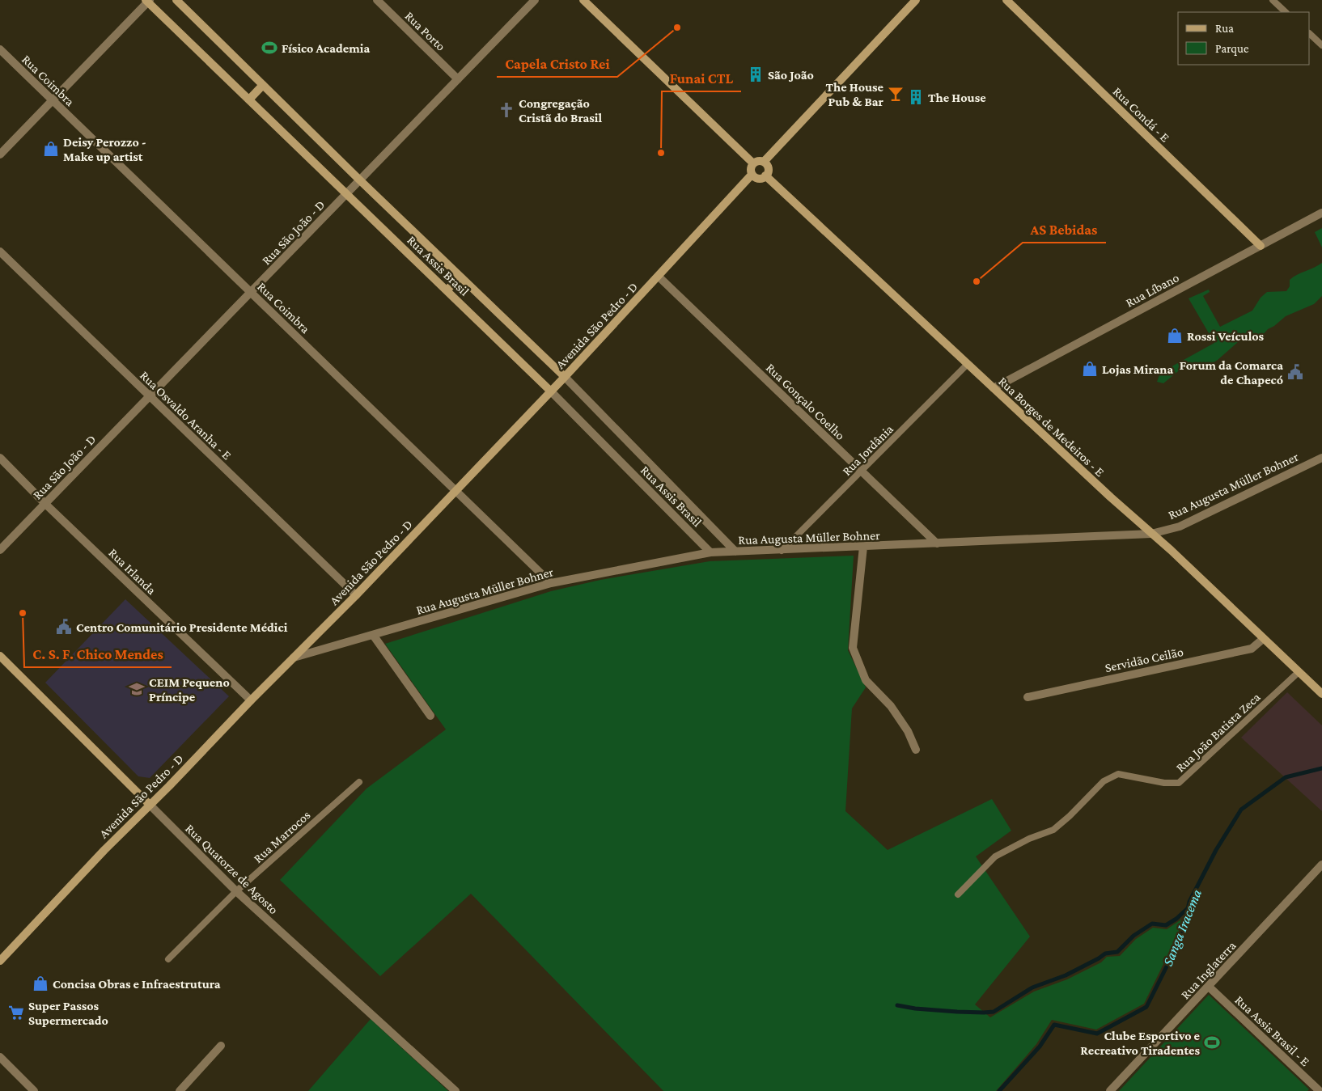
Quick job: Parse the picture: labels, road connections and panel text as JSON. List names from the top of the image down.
{
  "streets": {
    "street": [
      "Rua Porto",
      "Rua Coimbra",
      "Rua Condá - E",
      "Rua São João - D",
      "Rua Assis Brasil",
      "Rua Líbano",
      "Avenida São Pedro - D",
      "Rua Gonçalo Coelho",
      "Rua Osvaldo Aranha - E",
      "Rua Borges de Medeiros - E",
      "Rua Augusta Müller Bohner",
      "Rua Irlanda",
      "Servidão Ceilão",
      "Rua Quatorze de Agosto",
      "Rua Inglaterra",
      "Rua Assis Brasil - E"
    ],
    "lane": ["Rua Jordânia", "Rua João Batista Zeca", "Rua Marrocos"]
  },
  "crossings": [
    ["Rua Porto", "Rua São João - D"],
    ["Rua Coimbra", "Rua São João - D"],
    ["Rua Coimbra", "Avenida São Pedro - D"],
    ["Rua Coimbra", "Rua Augusta Müller Bohner"],
    ["Rua Condá - E", "Rua Líbano"],
    ["Rua São João - D", "Rua Assis Brasil"],
    ["Rua São João - D", "Rua Osvaldo Aranha - E"],
    ["Rua São João - D", "Rua Irlanda"],
    ["Rua Assis Brasil", "Avenida São Pedro - D"],
    ["Rua Assis Brasil", "Rua Augusta Müller Bohner"],
    ["Rua Líbano", "Rua Borges de Medeiros - E"],
    ["Avenida São Pedro - D", "Rua Gonçalo Coelho"],
    ["Avenida São Pedro - D", "Rua Osvaldo Aranha - E"],
    ["Avenida São Pedro - D", "Rua Borges de Medeiros - E"],
    ["Avenida São Pedro - D", "Rua Augusta Müller Bohner"],
    ["Avenida São Pedro - D", "Rua Irlanda"],
    ["Avenida São Pedro - D", "Rua Quatorze de Agosto"],
    ["Rua Gonçalo Coelho", "Rua Jordânia"],
    ["Rua Gonçalo Coelho", "Rua Augusta Müller Bohner"],
    ["Rua Borges de Medeiros - E", "Rua Jordânia"],
    ["Rua Borges de Medeiros - E", "Rua Augusta Müller Bohner"],
    ["Rua Borges de Medeiros - E", "Servidão Ceilão"],
    ["Rua Borges de Medeiros - E", "Rua João Batista Zeca"],
    ["Rua Jordânia", "Rua Augusta Müller Bohner"],
    ["Rua Marrocos", "Rua Quatorze de Agosto"],
    ["Rua Inglaterra", "Rua Assis Brasil - E"]
  ],
  "water": ["Sanga Iracema"],
  "places": {
    "other": [
      "Capela Cristo Rei",
      "Funai CTL",
      "AS Bebidas",
      "C. S. F. Chico Mendes"
    ],
    "sports": ["Físico Academia", "Clube Esportivo e Recreativo Tiradentes"],
    "building": ["São João", "The House"],
    "bar": ["The House Pub & Bar"],
    "church": ["Congregação Cristã do Brasil"],
    "shop": [
      "Deisy Perozzo - Make up artist",
      "Rossi Veículos",
      "Lojas Mirana",
      "Concisa Obras e Infraestrutura"
    ],
    "public building": ["Forum da Comarca de Chapecó", "Centro Comunitário Presidente Médici"],
    "school or university": ["CEIM Pequeno Príncipe"],
    "supermarket": ["Super Passos Supermercado"]
  },
  "legend": ["Rua", "Parque"]
}
